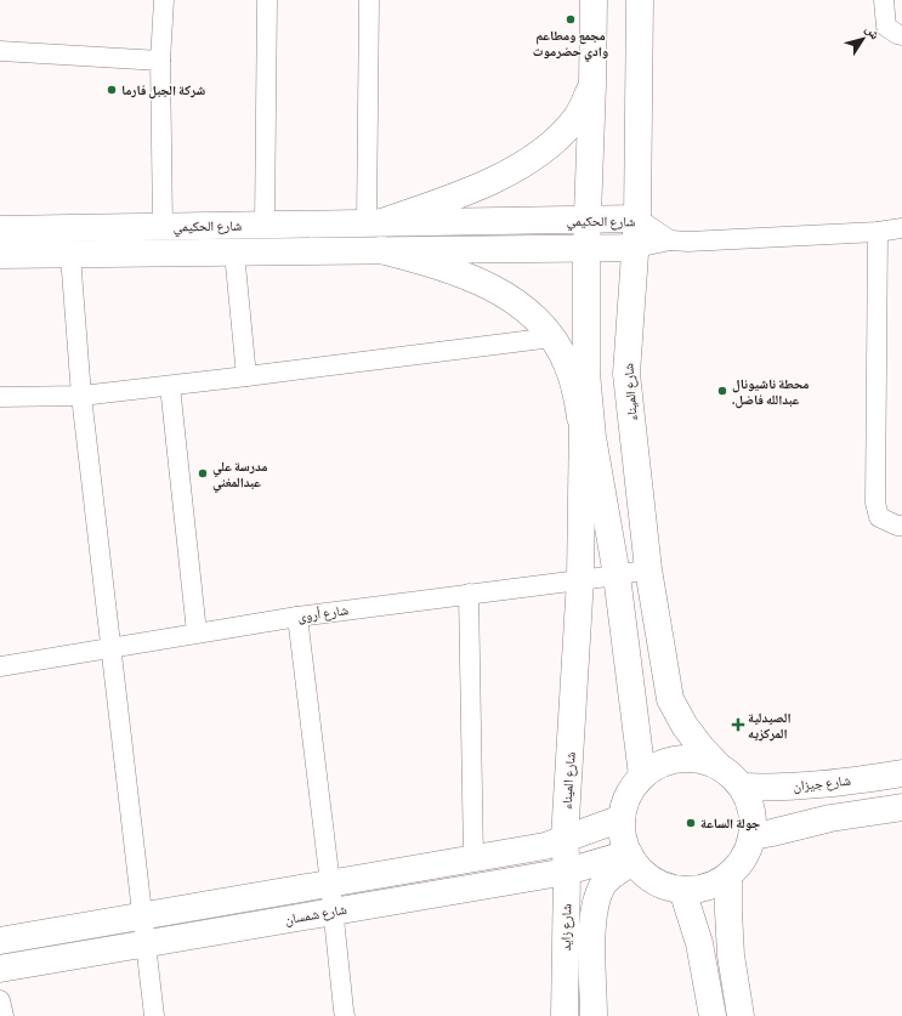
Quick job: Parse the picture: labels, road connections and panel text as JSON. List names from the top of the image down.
{
  "streets": {
    "main road": [
      "شارع الحكيمي",
      "شارع الميناء",
      "شارع جيزان",
      "شارع شمسان",
      "شارع زايد"
    ],
    "street": ["شارع أروى"]
  },
  "crossings": [
    ["شارع الحكيمي", "شارع الميناء"],
    ["شارع الميناء", "شارع أروى"],
    ["شارع الميناء", "شارع جيزان"],
    ["شارع الميناء", "شارع شمسان"],
    ["شارع الميناء", "شارع زايد"],
    ["شارع جيزان", "شارع شمسان"],
    ["شارع جيزان", "شارع زايد"],
    ["شارع شمسان", "شارع زايد"]
  ],
  "places": {
    "other": [
      "مجمع ومطاعم وادي حضرموت",
      "شركة الجبل فارما",
      "محطة ناشيونال .عبدالله فاضل",
      "مدرسة علي عبدالمغني",
      "جولة الساعة"
    ],
    "health": ["الصيدلية المركزيه"]
  },
  "north": "top right"
}
